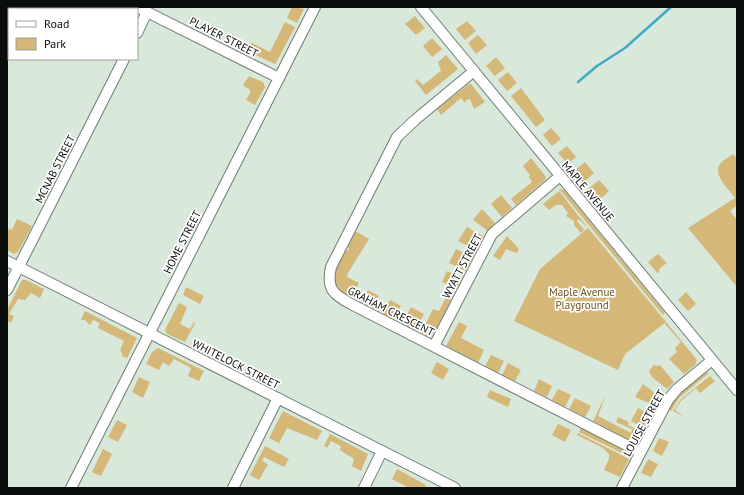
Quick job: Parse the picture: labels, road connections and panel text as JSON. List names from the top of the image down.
{
  "streets": {
    "street": [
      "PLAYER STREET",
      "MCNAB STREET",
      "MAPLE AVENUE",
      "HOME STREET",
      "WYATT STREET",
      "GRAHAM CRESCENT",
      "WHITELOCK STREET",
      "LOUISE STREET"
    ]
  },
  "crossings": [
    ["PLAYER STREET", "HOME STREET"],
    ["MCNAB STREET", "WHITELOCK STREET"],
    ["MAPLE AVENUE", "WYATT STREET"],
    ["MAPLE AVENUE", "GRAHAM CRESCENT"],
    ["MAPLE AVENUE", "LOUISE STREET"],
    ["HOME STREET", "WHITELOCK STREET"],
    ["WYATT STREET", "GRAHAM CRESCENT"],
    ["GRAHAM CRESCENT", "LOUISE STREET"]
  ],
  "parks": ["Maple Avenue Playground"],
  "legend": ["Road", "Park"]
}
